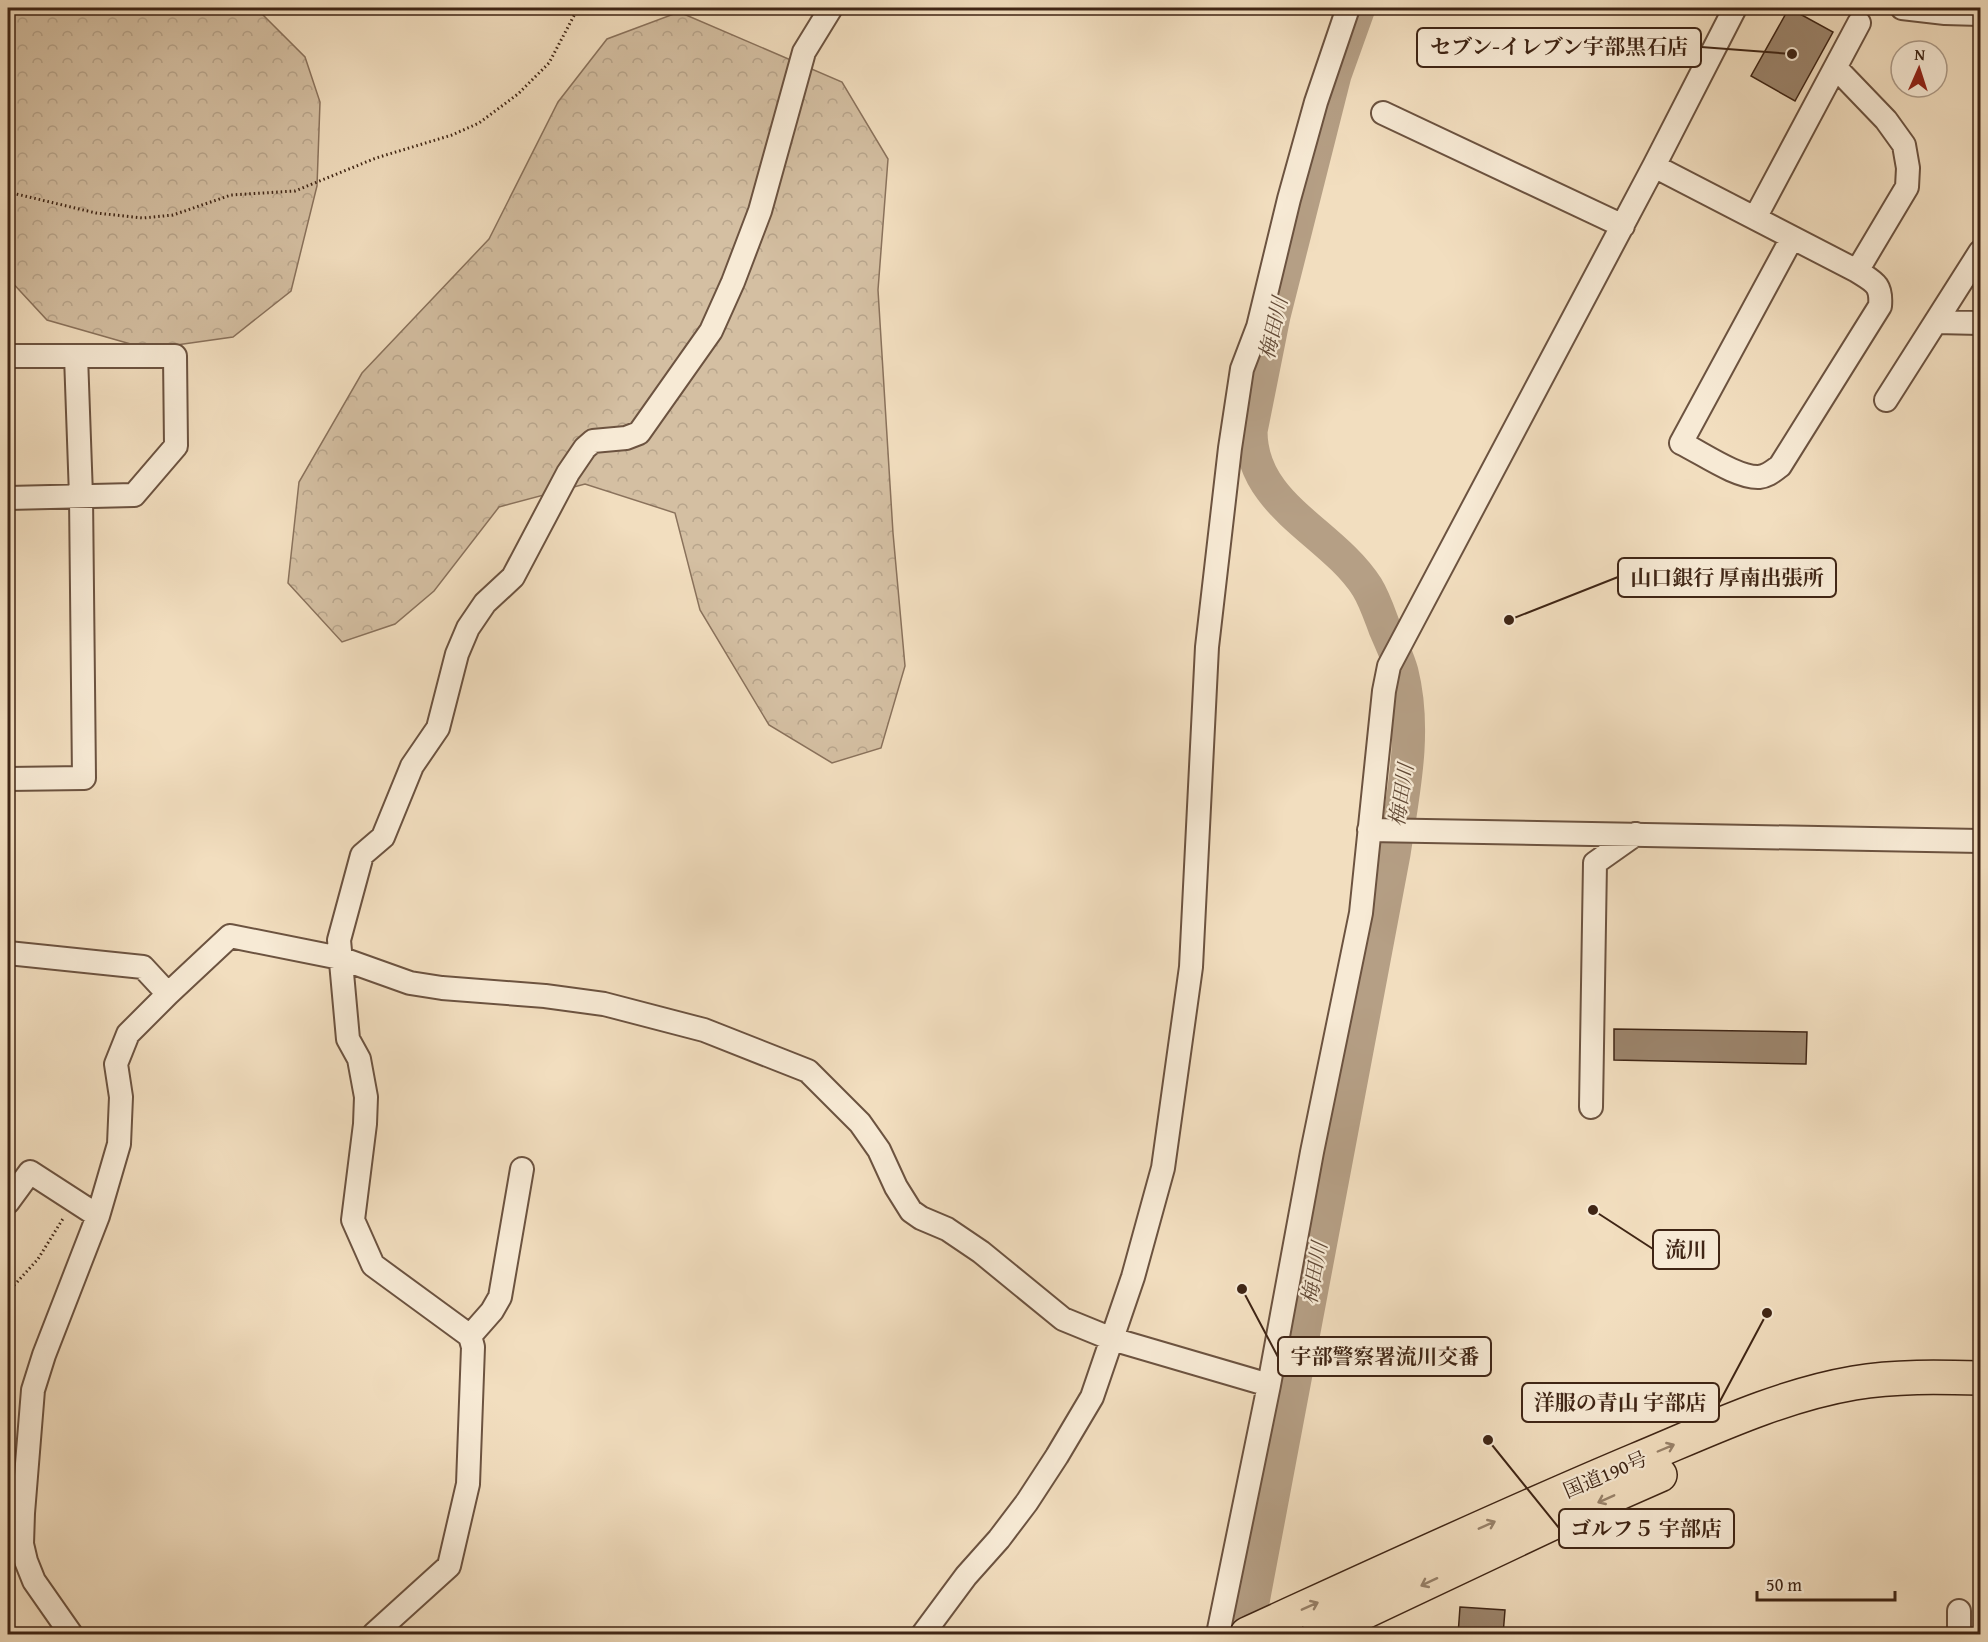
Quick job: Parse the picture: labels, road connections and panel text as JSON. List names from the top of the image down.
{
  "streets": {
    "highway": ["国道190号"]
  },
  "water": ["梅田川"],
  "places": [
    "セブン-イレブン宇部黒石店",
    "山口銀行 厚南出張所",
    "流川",
    "宇部警察署流川交番",
    "洋服の青山 宇部店",
    "ゴルフ５ 宇部店"
  ],
  "scale_bar": "50 m",
  "north": "top"
}
